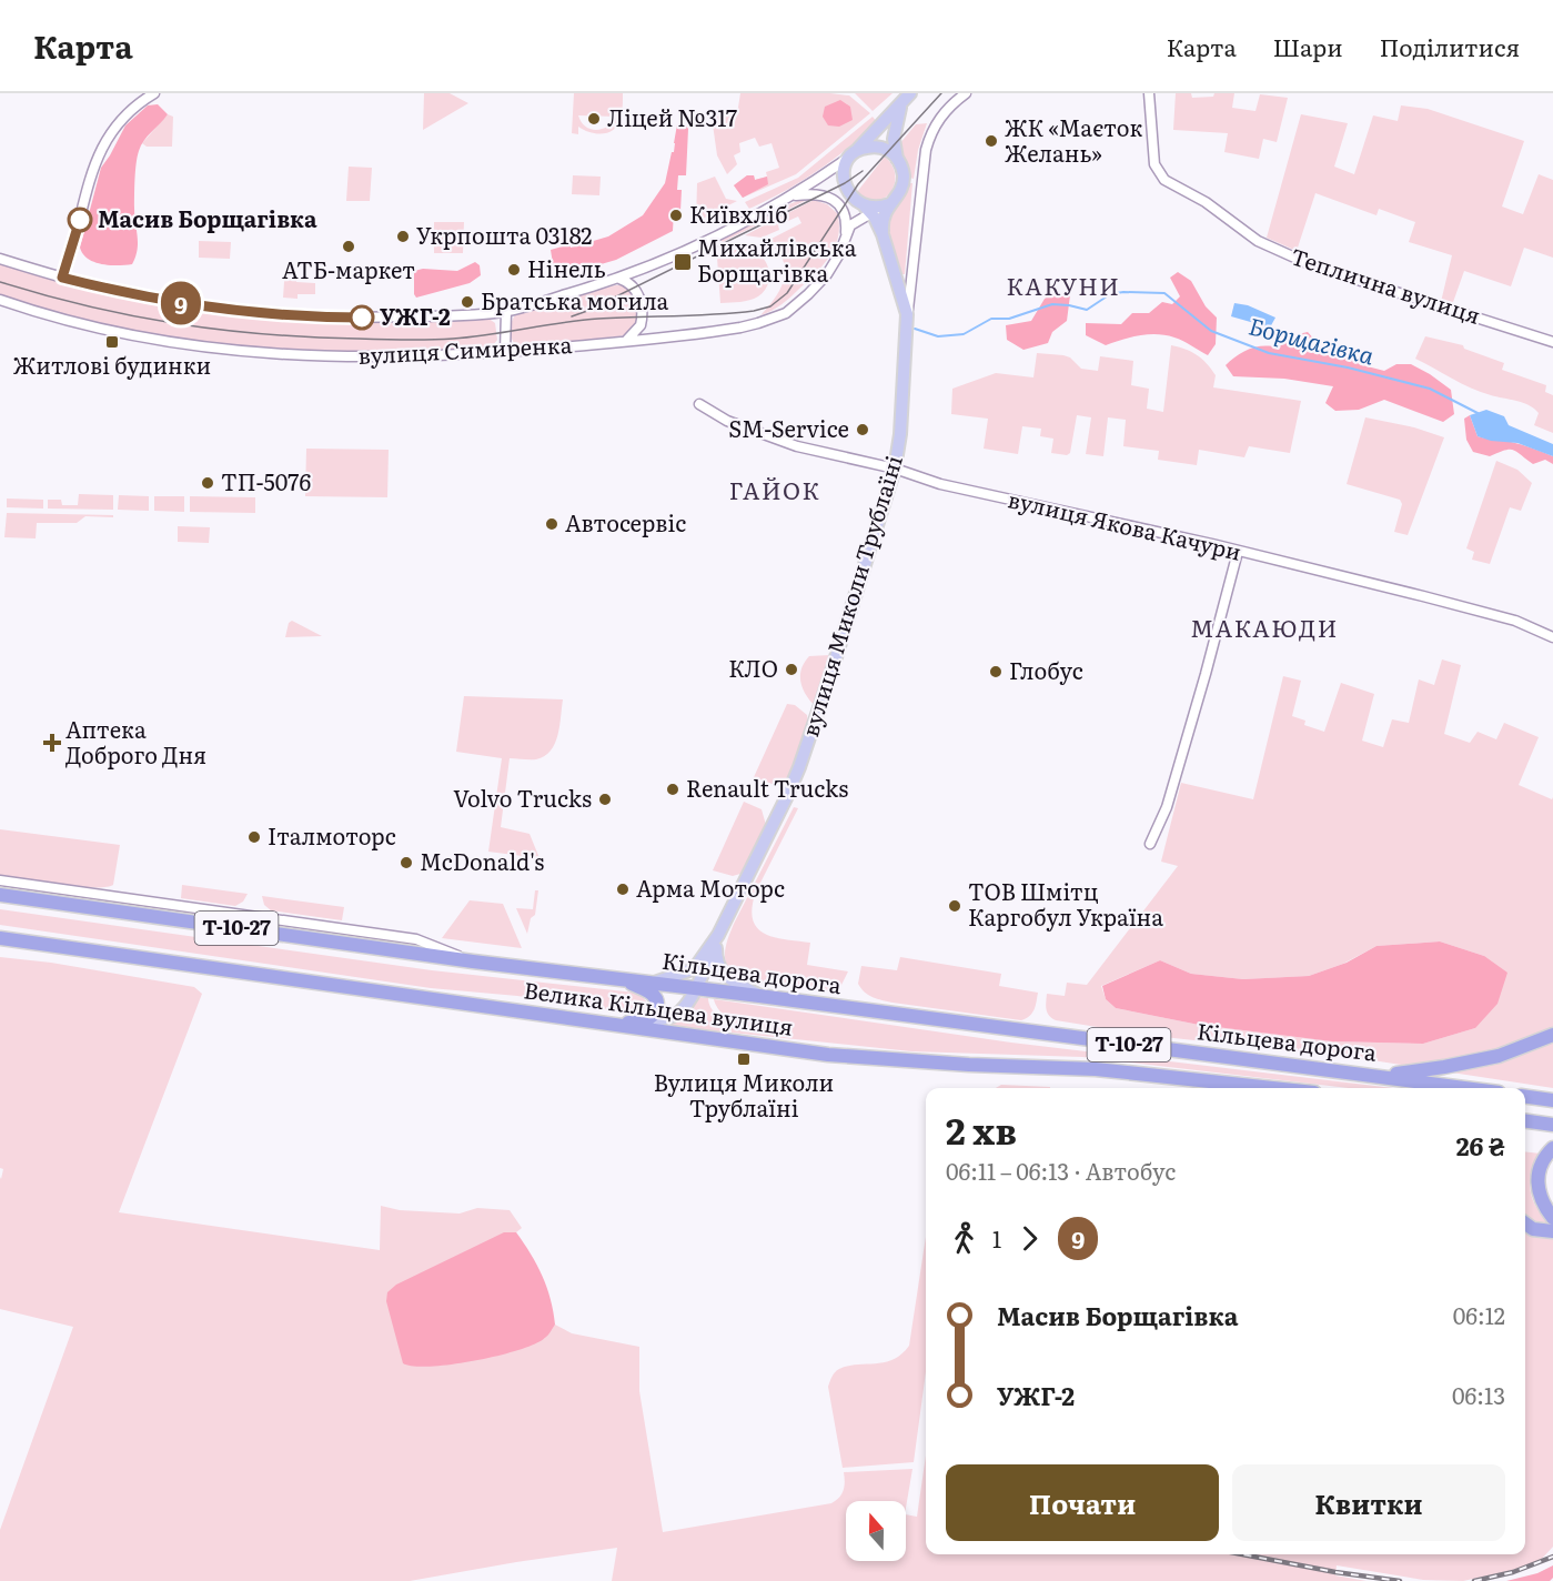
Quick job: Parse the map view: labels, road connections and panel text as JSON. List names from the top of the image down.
{
  "streets": {
    "highway": ["Т-10-27", "Кільцева дорога", "Велика Кільцева вулиця"],
    "main road": ["вулиця Симиренка", "вулиця Миколи Трублаїні"],
    "street": ["Теплична вулиця", "вулиця Якова Качури"]
  },
  "crossings": [
    ["вулиця Якова Качури", "вулиця Миколи Трублаїні"],
    ["вулиця Миколи Трублаїні", "Кільцева дорога"]
  ],
  "districts": ["КАКУНИ", "ГАЙОК", "МАКАЮДИ"],
  "water": ["Борщагівка"],
  "places": {
    "other": [
      "Ліцей №317",
      "ЖК «Маєток Желань»",
      "Київхліб",
      "Масив Борщагівка",
      "Укрпошта 03182",
      "АТБ-маркет",
      "Нінель",
      "Братська могила",
      "УЖГ-2",
      "SM-Service",
      "ТП-5076",
      "Автосервіс",
      "КЛО",
      "Глобус",
      "Renault Trucks",
      "Volvo Trucks",
      "Італмоторс",
      "McDonald's",
      "Арма Моторс",
      "ТОВ Шмітц Каргобул Україна"
    ],
    "transit": ["Михайлівська Борщагівка", "Житлові будинки", "Вулиця Миколи Трублаїні"],
    "health": ["Аптека Доброго Дня"]
  },
  "lines": ["bus line 9"],
  "north": "top",
  "page": {
    "header": "Карта",
    "nav": ["Карта", "Шари", "Поділитися"],
    "on_map": "9",
    "heading": ["2 хв", "06:11 – 06:13 · Автобус", "26 ₴"],
    "legs": ["1", "9"],
    "list": [
      {
        "name": "Масив Борщагівка",
        "value": "06:12"
      },
      {
        "name": "УЖГ-2",
        "value": "06:13"
      }
    ],
    "buttons": ["Почати", "Квитки"]
  }
}
